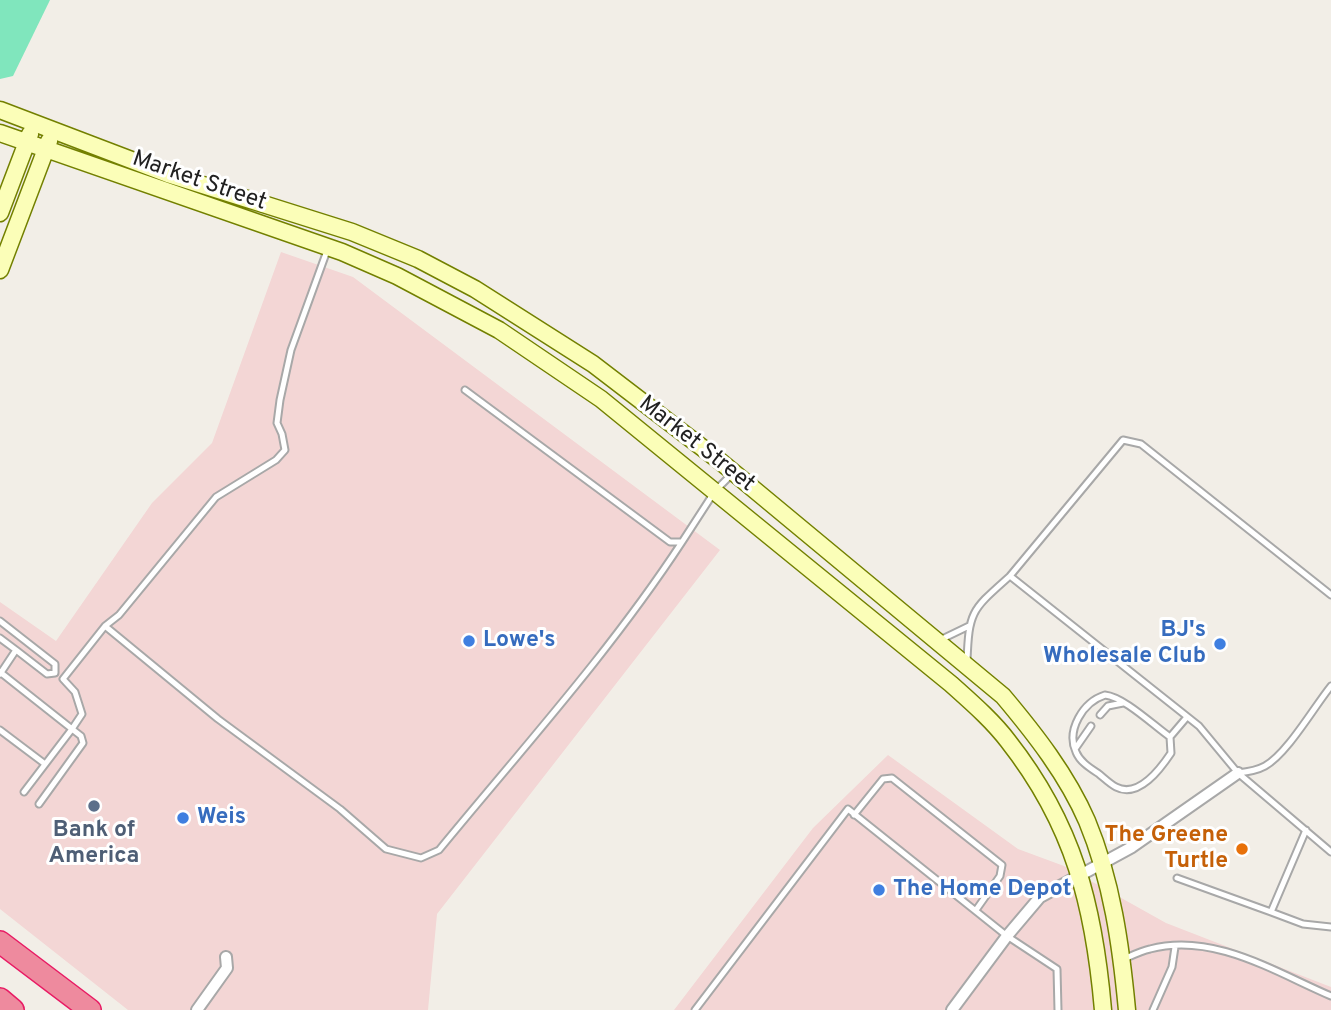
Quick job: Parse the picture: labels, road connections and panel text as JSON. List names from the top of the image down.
{
  "streets": {
    "street": ["Market Street"]
  },
  "places": [
    "Lowe's",
    "BJ's Wholesale Club",
    "Bank of America",
    "Weis",
    "The Greene Turtle",
    "The Home Depot"
  ]
}
